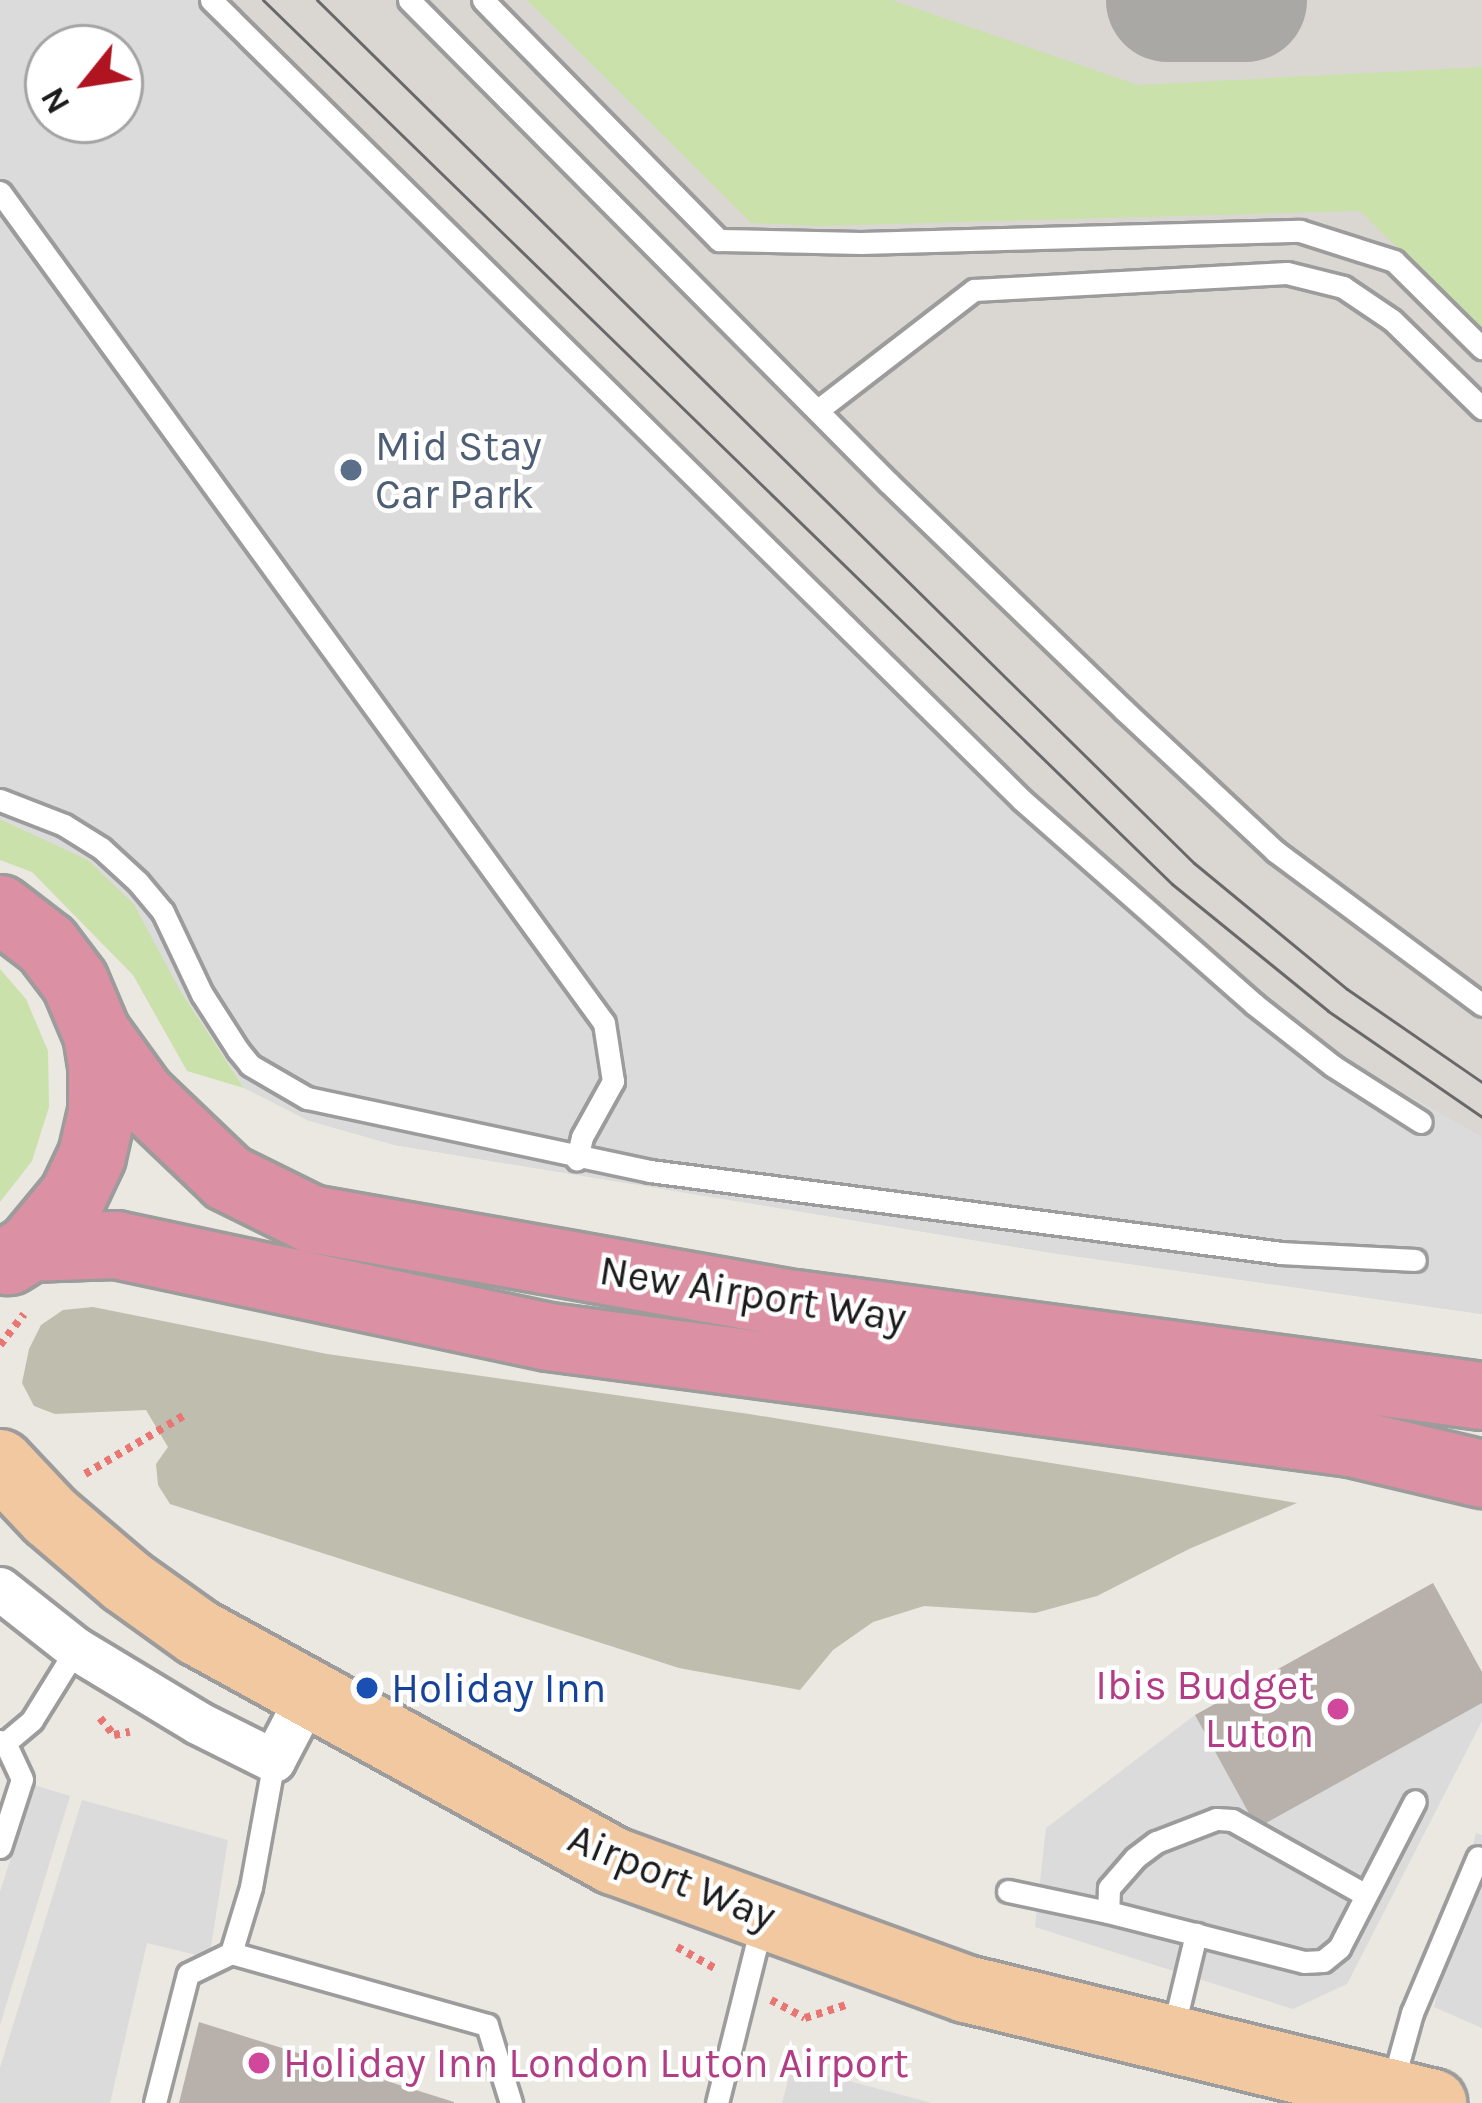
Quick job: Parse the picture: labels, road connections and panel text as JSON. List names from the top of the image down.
{
  "streets": {
    "highway": ["New Airport Way"],
    "main road": ["Airport Way"]
  },
  "places": [
    "Mid Stay Car Park",
    "Holiday Inn",
    "Ibis Budget Luton",
    "Holiday Inn London Luton Airport"
  ],
  "north": "bottom left"
}
